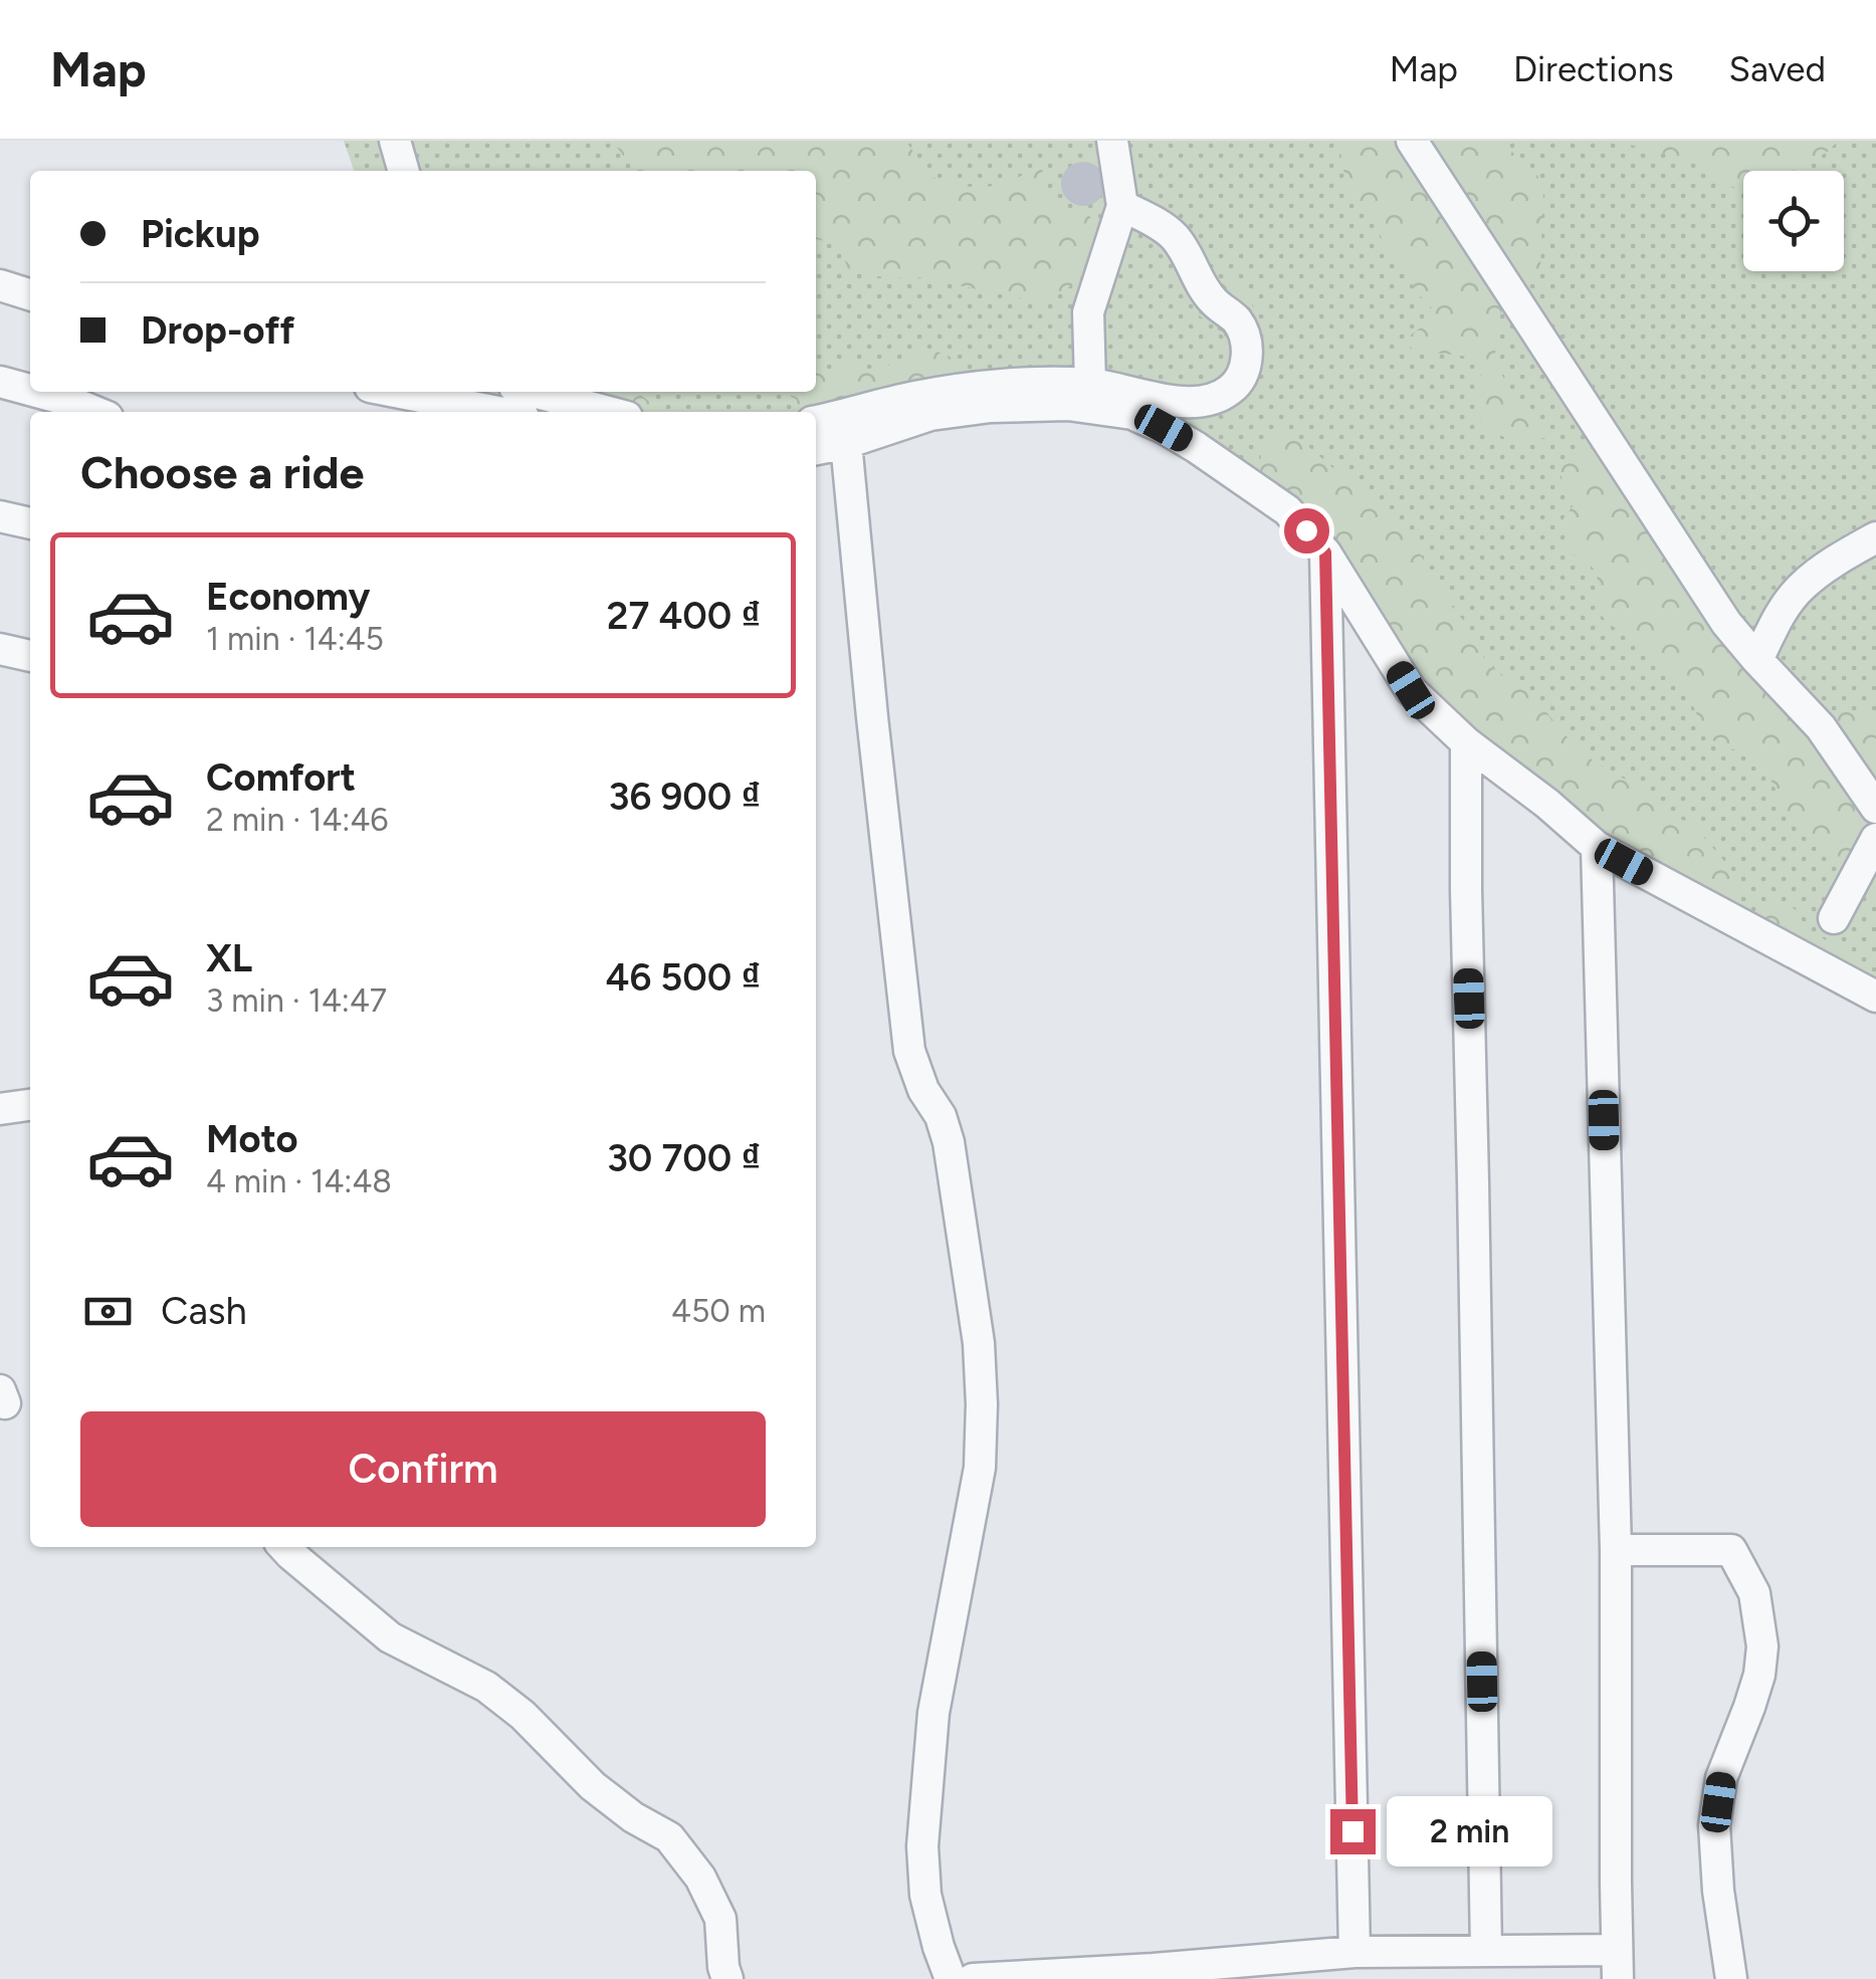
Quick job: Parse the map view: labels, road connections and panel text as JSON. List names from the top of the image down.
{
  "page": {
    "header": "Map",
    "nav": ["Map", "Directions", "Saved"],
    "banner": ["Pickup", "Drop-off"],
    "heading": "Choose a ride",
    "list": [
      {
        "name": "Economy",
        "note": "1 min · 14:45",
        "value": "27 400 ₫"
      },
      {
        "name": "Comfort",
        "note": "2 min · 14:46",
        "value": "36 900 ₫"
      },
      {
        "name": "XL",
        "note": "3 min · 14:47",
        "value": "46 500 ₫"
      },
      {
        "name": "Moto",
        "note": "4 min · 14:48",
        "value": "30 700 ₫"
      }
    ],
    "pay": ["Cash", "450 m"],
    "buttons": "Confirm",
    "bubble": "2 min"
  }
}
